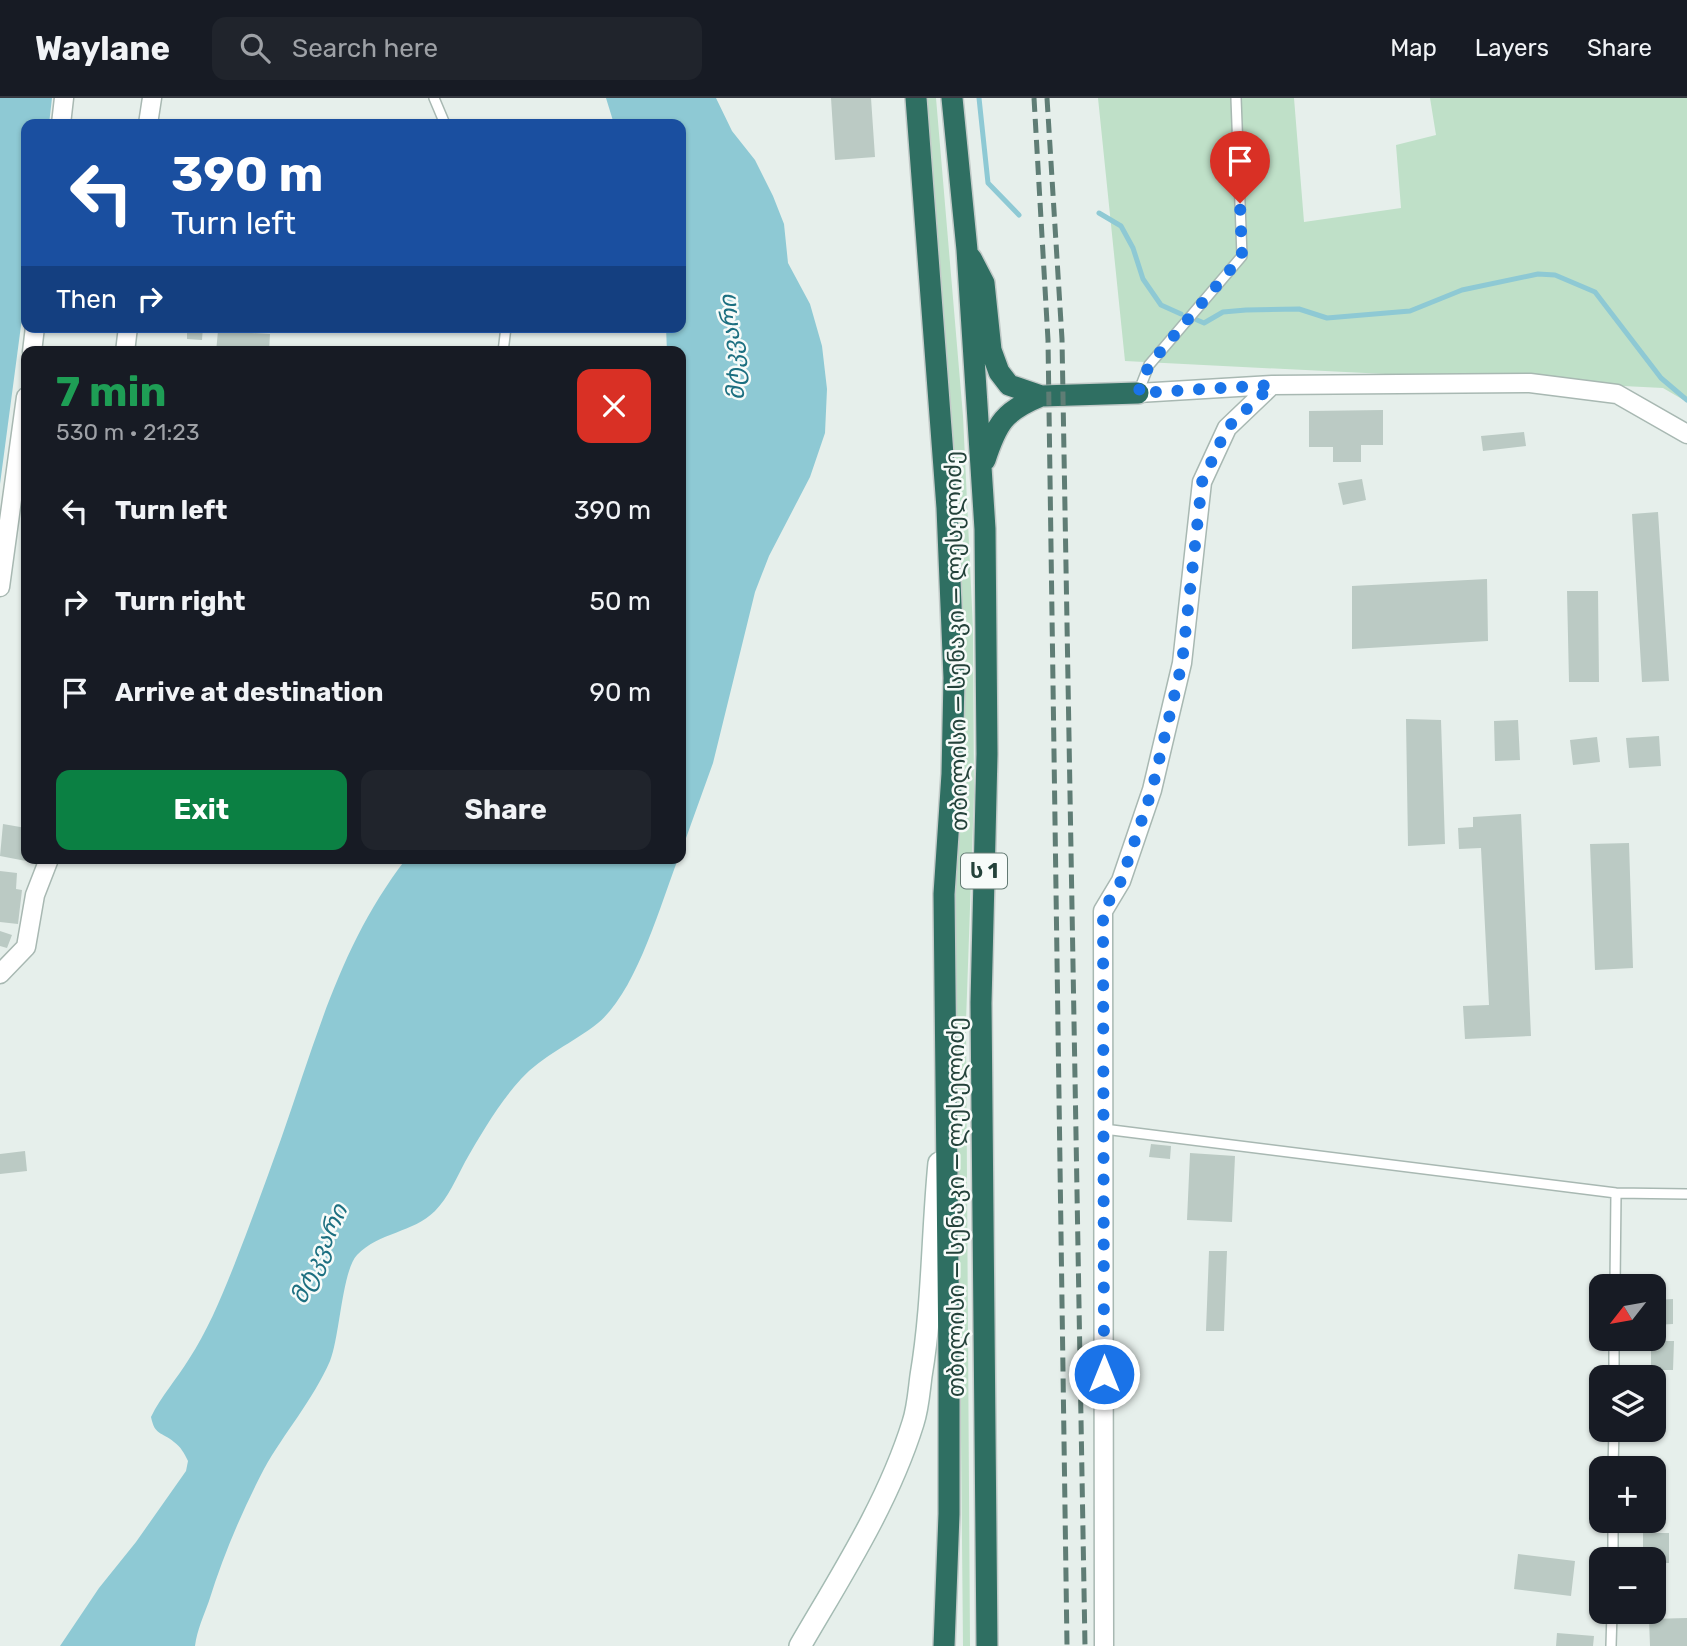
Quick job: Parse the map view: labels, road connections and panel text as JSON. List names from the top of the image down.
{
  "streets": {
    "highway": ["თბილისი — სენაკი — ლესელიძე", "ს 1"]
  },
  "water": ["მტკვარი"],
  "north": "bottom left",
  "page": {
    "header": "Waylane",
    "search": "Search here",
    "nav": ["Map", "Layers", "Share"],
    "turn": ["390 m", "Turn left"],
    "then": "Then",
    "heading": ["7 min", "530 m · 21:23"],
    "list": [
      {
        "name": "Turn left",
        "value": "390 m"
      },
      {
        "name": "Turn right",
        "value": "50 m"
      },
      {
        "name": "Arrive at destination",
        "value": "90 m"
      }
    ],
    "buttons": ["Exit", "Share"],
    "map_buttons": ["+", "−"]
  }
}
